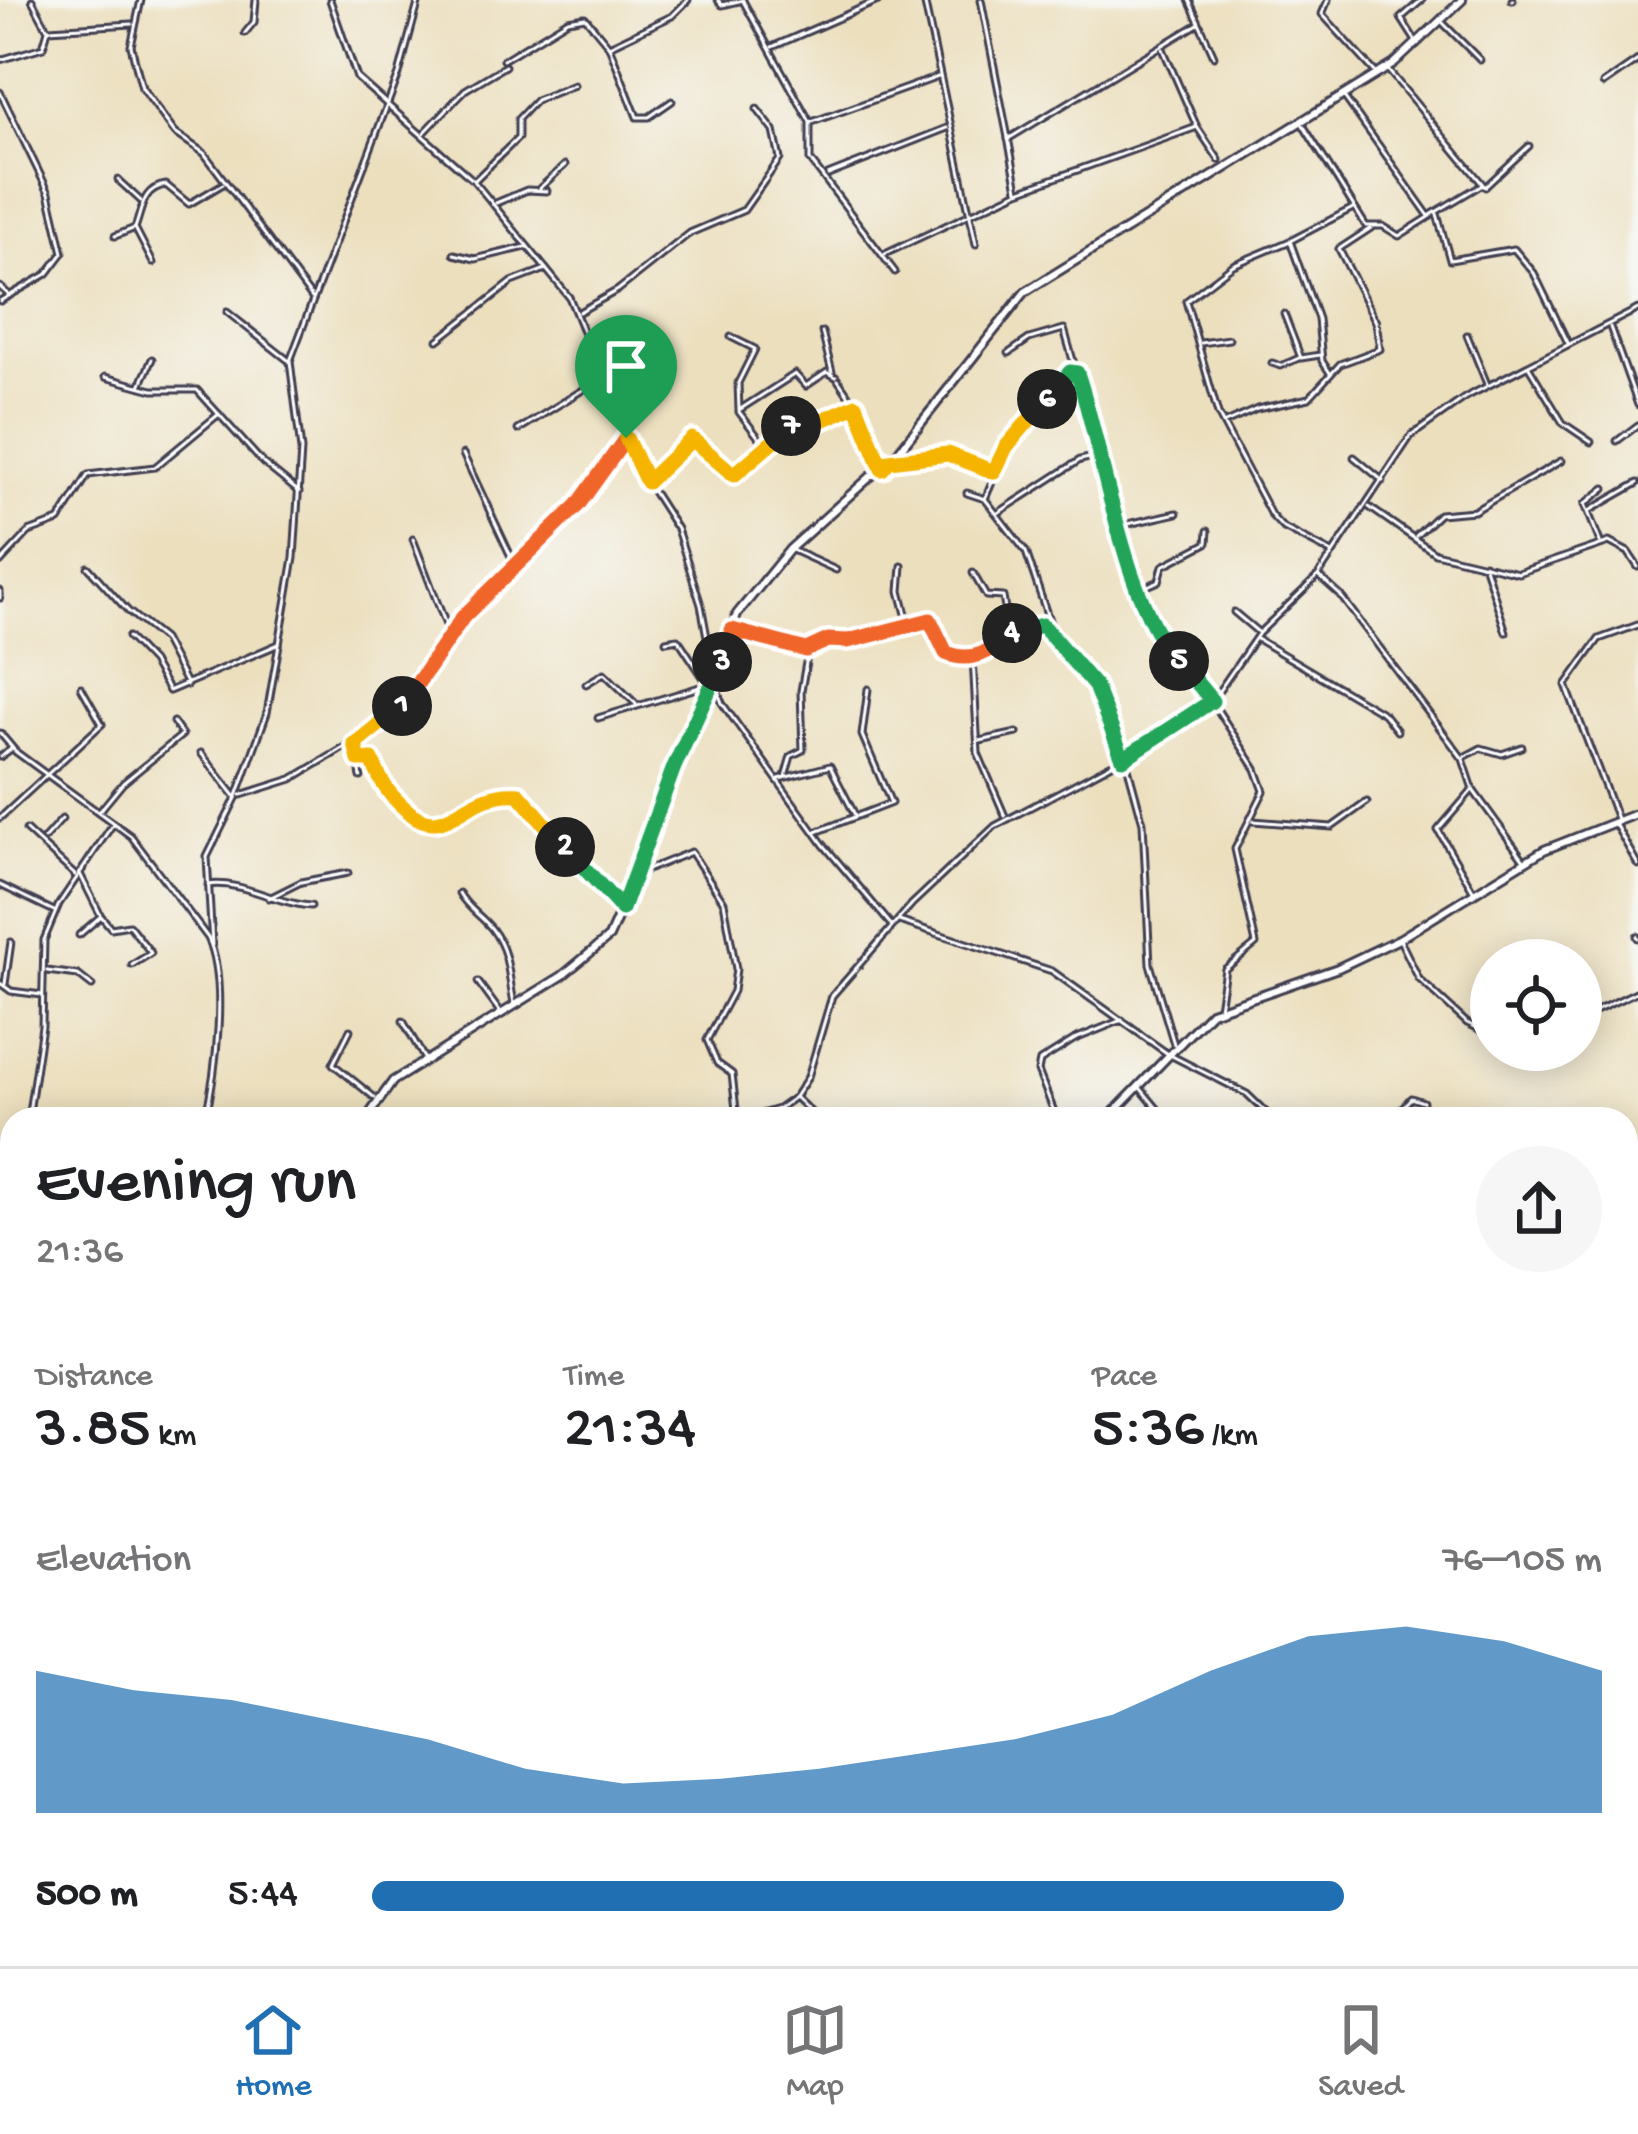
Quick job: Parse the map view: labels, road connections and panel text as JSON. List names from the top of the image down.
{
  "page": {
    "pins": [
      "6",
      "7",
      "4",
      "5",
      "3",
      "1",
      "2"
    ],
    "heading": ["Evening run", "21:36"],
    "stats": [
      ["Distance", "3.85 km"],
      ["Time", "21:34"],
      ["Pace", "5:36 /km"]
    ],
    "chart": ["Elevation", "76–105 m"],
    "list": [
      {
        "name": "500 m",
        "note": "5:44"
      }
    ],
    "tabs": ["Home", "Map", "Saved"]
  }
}
